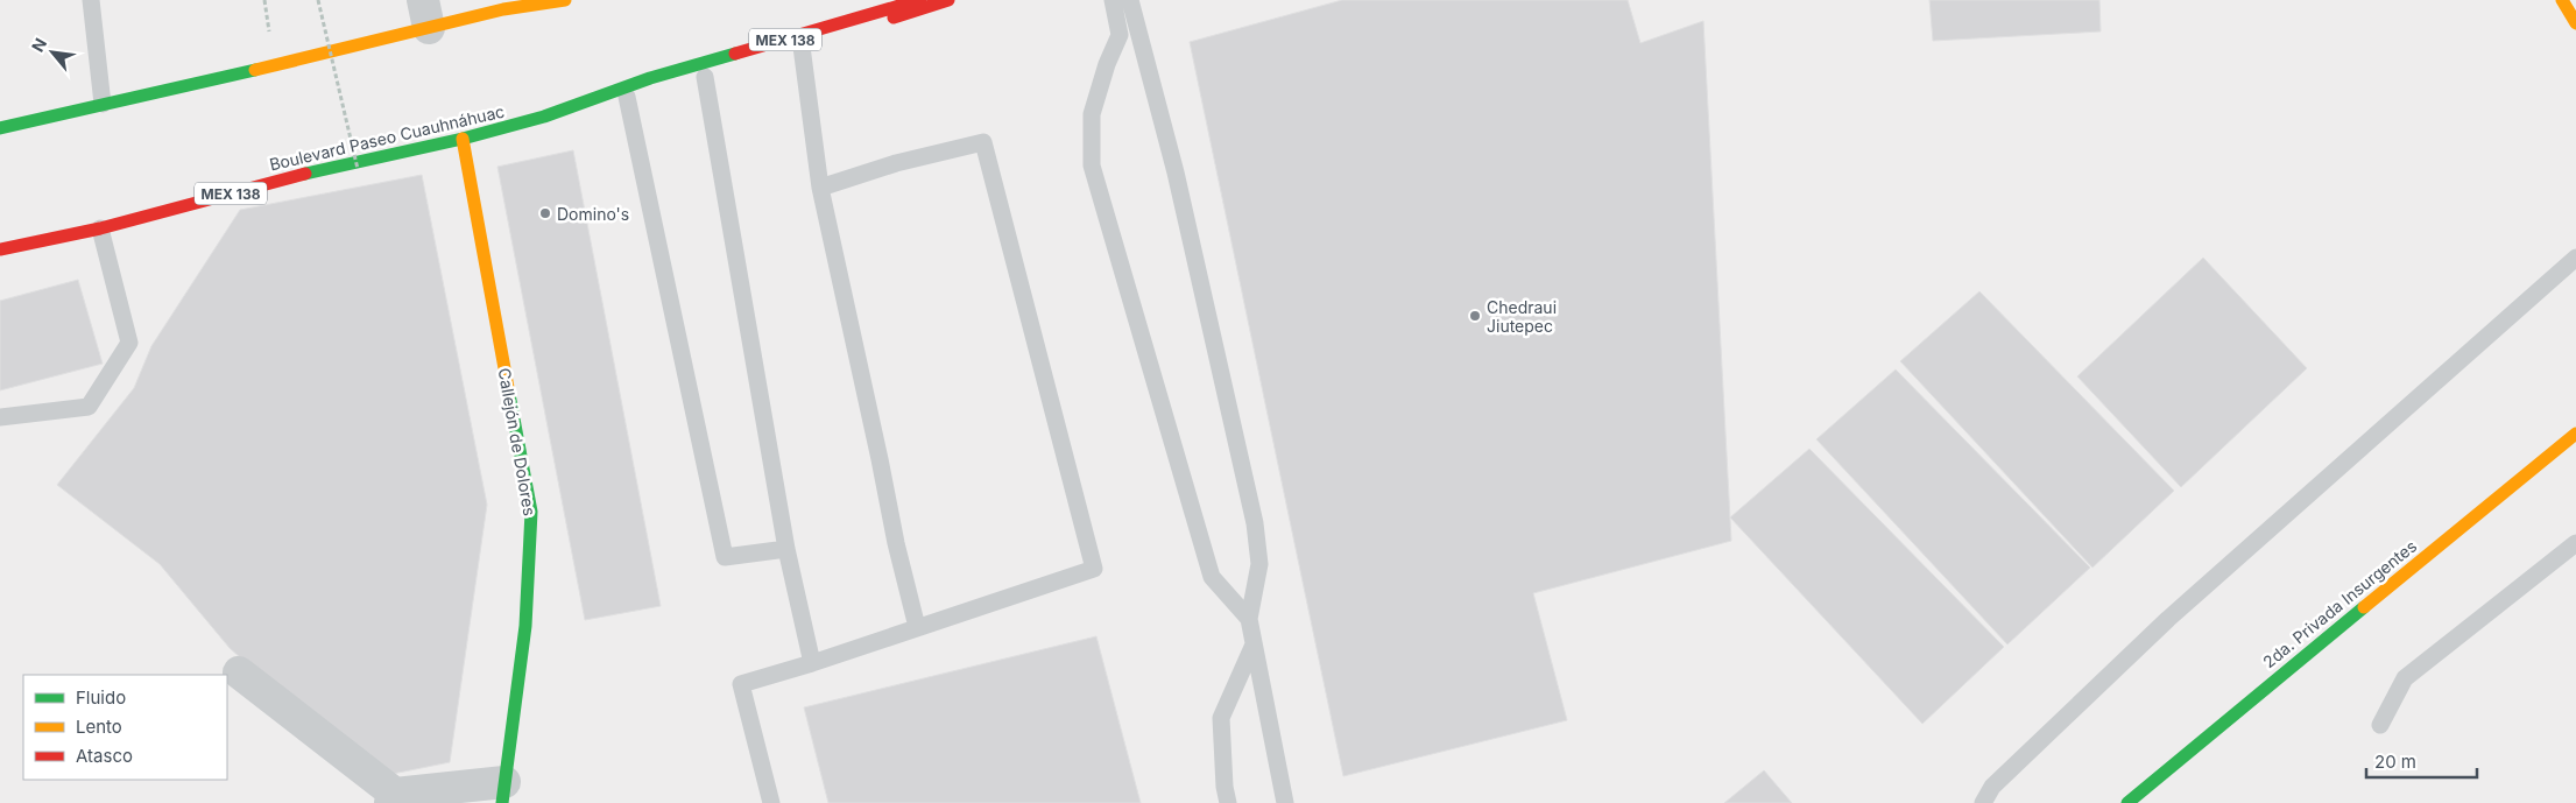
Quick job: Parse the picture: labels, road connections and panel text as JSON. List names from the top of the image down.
{
  "streets": {
    "street": [
      "MEX 138",
      "Boulevard Paseo Cuauhnáhuac",
      "Callejón de Dolores",
      "2da. Privada Insurgentes"
    ]
  },
  "crossings": [
    ["Boulevard Paseo Cuauhnáhuac", "Callejón de Dolores"]
  ],
  "places": ["Domino's", "Chedraui Jiutepec"],
  "legend": ["Fluido", "Lento", "Atasco"],
  "scale_bar": "20 m",
  "north": "top left"
}
